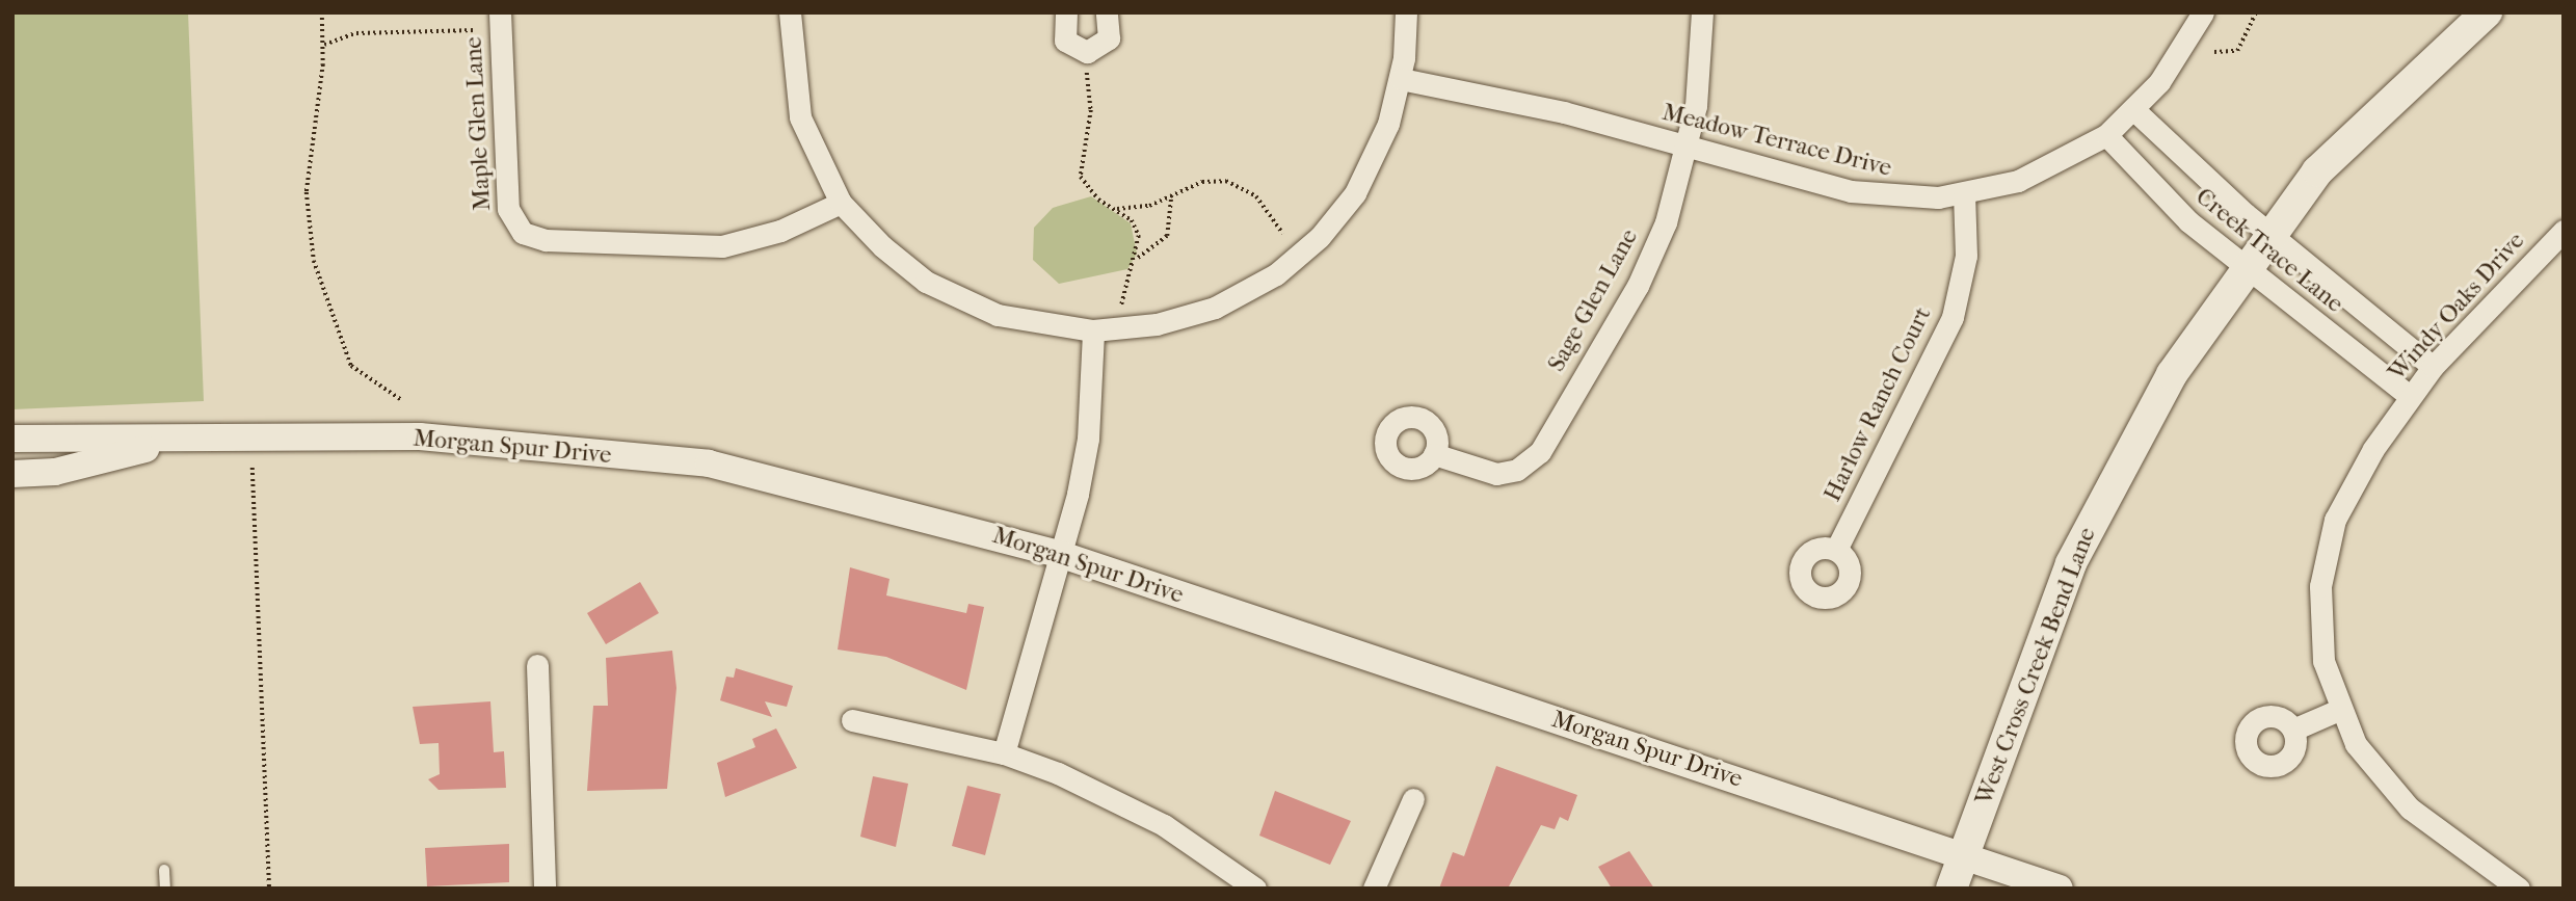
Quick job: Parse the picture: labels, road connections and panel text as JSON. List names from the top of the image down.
{
  "streets": {
    "main road": ["West Cross Creek Bend Lane"],
    "street": [
      "Maple Glen Lane",
      "Meadow Terrace Drive",
      "Creek Trace Lane",
      "Sage Glen Lane",
      "Windy Oaks Drive",
      "Harlow Ranch Court",
      "Morgan Spur Drive"
    ]
  },
  "crossings": [
    ["Meadow Terrace Drive", "Creek Trace Lane"],
    ["Meadow Terrace Drive", "Sage Glen Lane"],
    ["Meadow Terrace Drive", "Harlow Ranch Court"],
    ["Creek Trace Lane", "Windy Oaks Drive"],
    ["Creek Trace Lane", "West Cross Creek Bend Lane"],
    ["Morgan Spur Drive", "West Cross Creek Bend Lane"]
  ]
}
